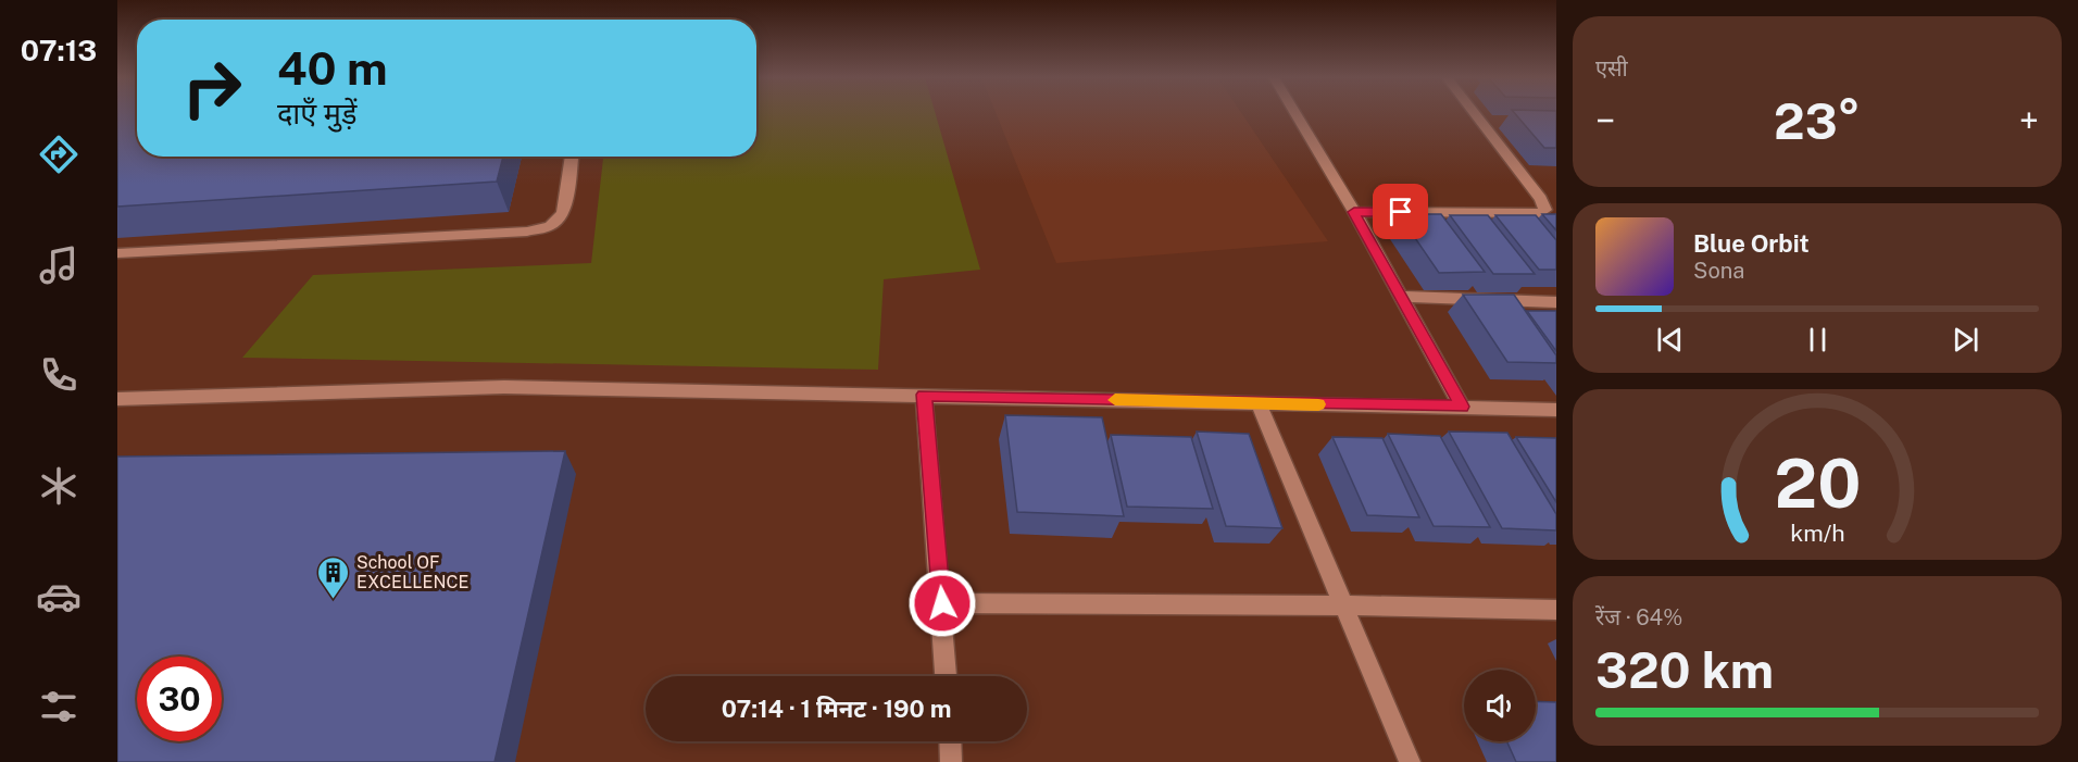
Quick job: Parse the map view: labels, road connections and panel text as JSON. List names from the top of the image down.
{
  "places": {
    "building": ["School OF EXCELLENCE"]
  },
  "page": {
    "tabs": "07:13",
    "tile": [
      "एसी",
      ["रेंज · 64%", "320 km"]
    ],
    "turn": ["40 m", "दाएँ मुड़ें"],
    "heat": ["−", "23°", "+"],
    "song": ["Blue Orbit", "Sona"],
    "limit": "30",
    "trip": "07:14 · 1 मिनट · 190 m",
    "gauge": ["20", "km/h"]
  }
}
